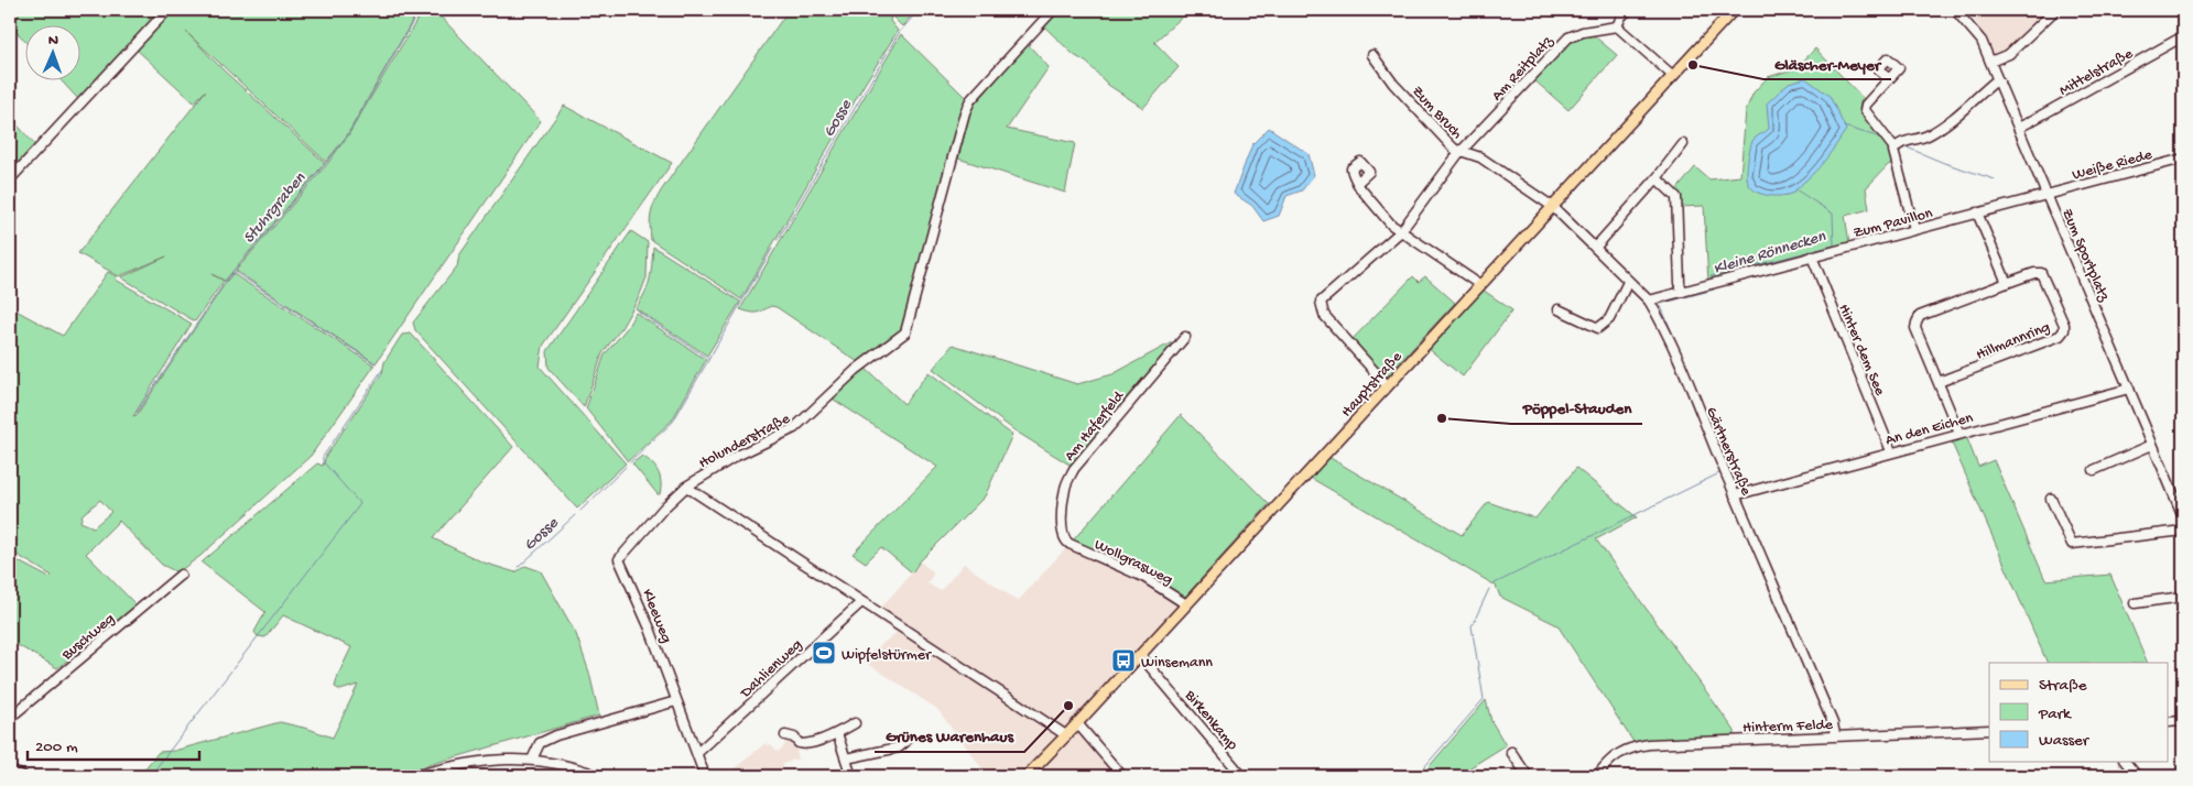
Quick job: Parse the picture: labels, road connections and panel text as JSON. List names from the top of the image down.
{
  "streets": {
    "main road": ["Hauptstraße"],
    "street": [
      "Am Reitplatz",
      "Mittelstraße",
      "Zum Bruch",
      "Weiße Riede",
      "Zum Pavillon",
      "Zum Sportplatz",
      "Hillmannring",
      "Hinter dem See",
      "Am Haferfeld",
      "An den Eichen",
      "Holunderstraße",
      "Gärtnerstraße",
      "Wollgrasweg",
      "Kleeweg",
      "Buschweg",
      "Dahlienweg",
      "Birkenkamp",
      "Hinterm Felde"
    ]
  },
  "crossings": [
    ["Am Reitplatz", "Zum Bruch"],
    ["Am Reitplatz", "Hauptstraße"],
    ["Mittelstraße", "Zum Sportplatz"],
    ["Zum Bruch", "Hauptstraße"],
    ["Zum Bruch", "Gärtnerstraße"],
    ["Weiße Riede", "Zum Pavillon"],
    ["Weiße Riede", "Zum Sportplatz"],
    ["Zum Pavillon", "Zum Sportplatz"],
    ["Zum Pavillon", "Hinter dem See"],
    ["Zum Pavillon", "Gärtnerstraße"],
    ["Zum Sportplatz", "An den Eichen"],
    ["Hillmannring", "An den Eichen"],
    ["Hinter dem See", "An den Eichen"],
    ["Hauptstraße", "Gärtnerstraße"],
    ["Hauptstraße", "Wollgrasweg"],
    ["Hauptstraße", "Birkenkamp"],
    ["Am Haferfeld", "Wollgrasweg"],
    ["An den Eichen", "Gärtnerstraße"],
    ["Holunderstraße", "Kleeweg"],
    ["Gärtnerstraße", "Hinterm Felde"],
    ["Kleeweg", "Dahlienweg"]
  ],
  "water": ["Gosse", "Stuhrgraben", "Kleine Rönnecken"],
  "places": {
    "other": ["Gläscher-Meyer", "Pöppel-Stauden", "Grünes Warenhaus"],
    "sports": ["Wipfelstürmer"],
    "bus stop": ["Winsemann"]
  },
  "legend": ["Straße", "Park", "Wasser"],
  "scale_bar": "200 m",
  "north": "top"
}
